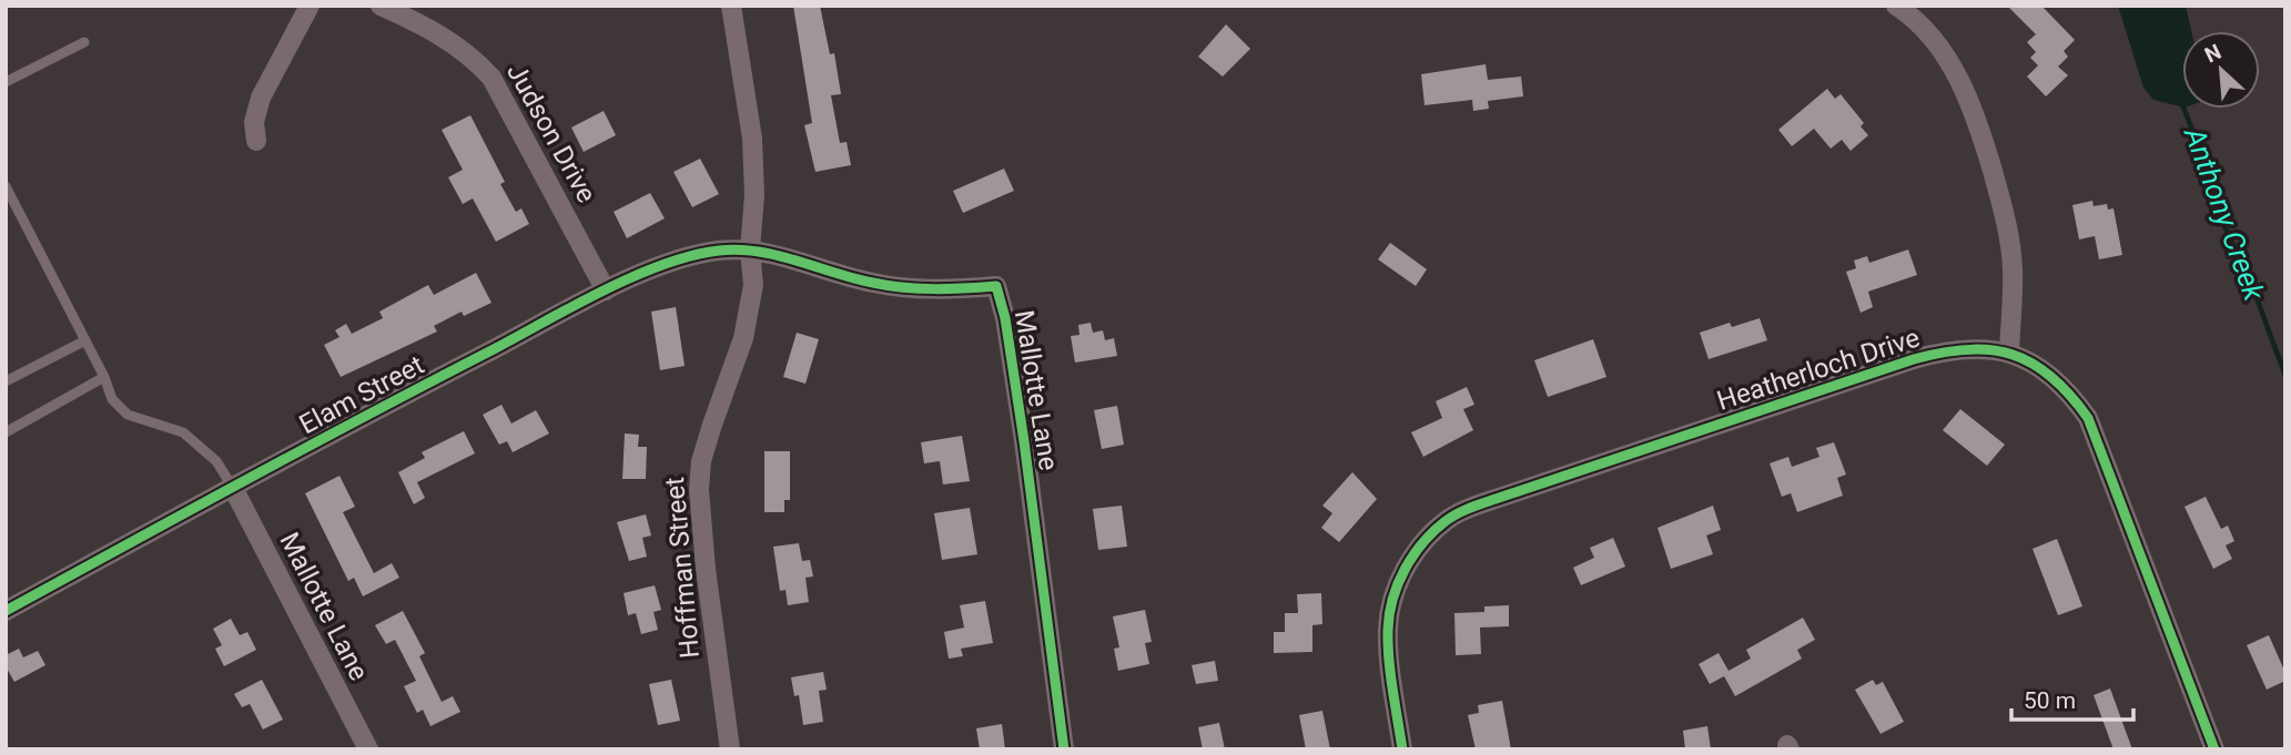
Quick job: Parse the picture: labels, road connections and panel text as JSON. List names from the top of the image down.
{
  "streets": {
    "street": [
      "Judson Drive",
      "Heatherloch Drive",
      "Mallotte Lane",
      "Elam Street",
      "Hoffman Street"
    ]
  },
  "crossings": [
    ["Judson Drive", "Elam Street"],
    ["Mallotte Lane", "Elam Street"],
    ["Mallotte Lane", "Hoffman Street"],
    ["Elam Street", "Hoffman Street"]
  ],
  "water": ["Anthony Creek"],
  "scale_bar": "50 m",
  "north": "top left"
}
